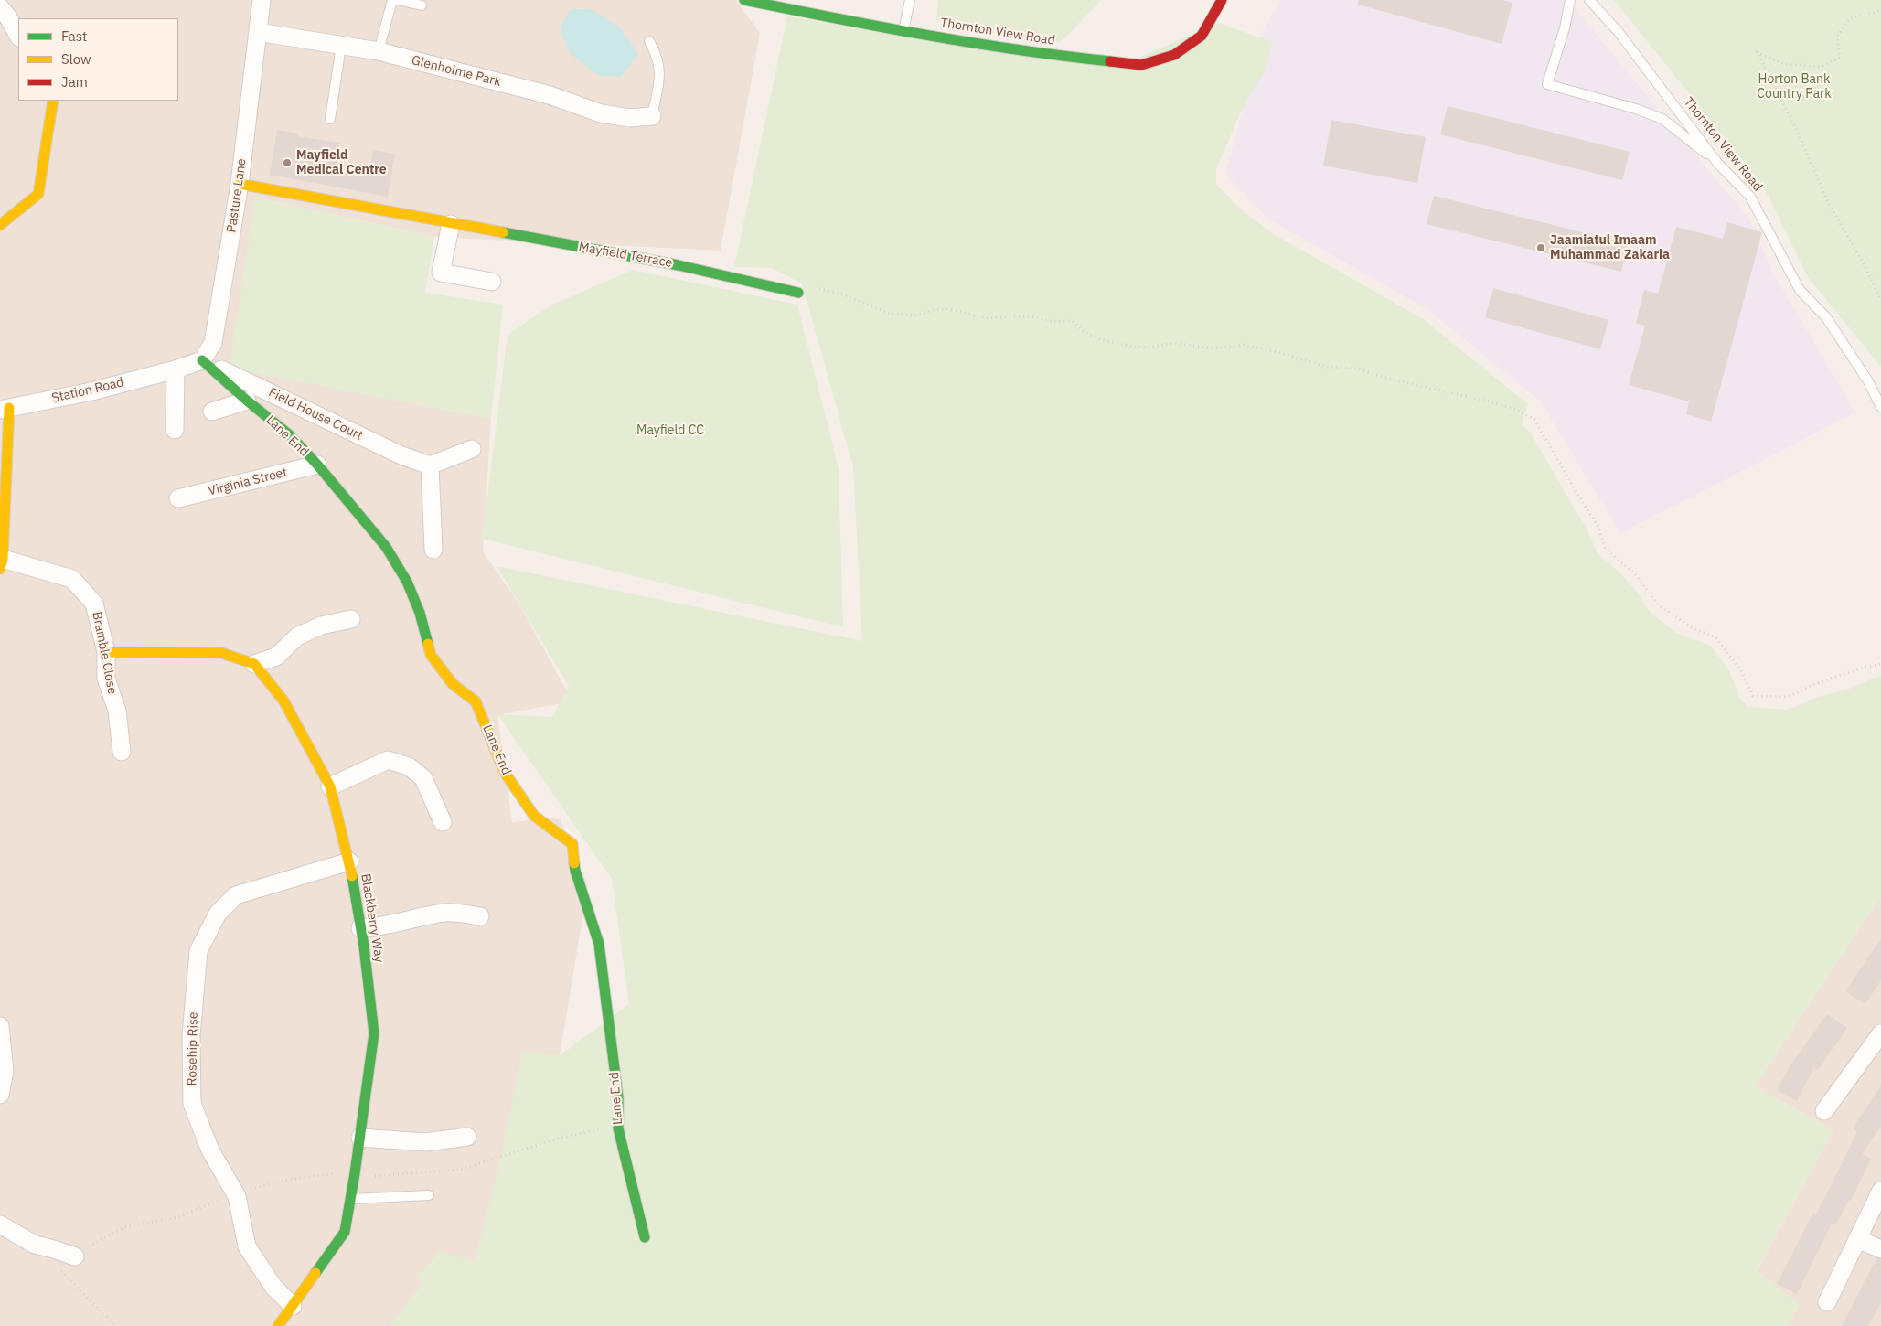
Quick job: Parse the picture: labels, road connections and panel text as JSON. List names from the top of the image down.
{
  "streets": {
    "street": [
      "Thornton View Road",
      "Glenholme Park",
      "Pasture Lane",
      "Mayfield Terrace",
      "Station Road",
      "Field House Court",
      "Lane End",
      "Virginia Street",
      "Bramble Close",
      "Blackberry Way",
      "Rosehip Rise"
    ]
  },
  "crossings": [
    ["Glenholme Park", "Pasture Lane"],
    ["Pasture Lane", "Mayfield Terrace"],
    ["Pasture Lane", "Field House Court"],
    ["Pasture Lane", "Lane End"],
    ["Field House Court", "Lane End"],
    ["Lane End", "Virginia Street"],
    ["Blackberry Way", "Rosehip Rise"]
  ],
  "parks": ["Horton Bank Country Park", "Mayfield CC"],
  "places": ["Mayfield Medical Centre", "Jaamiatul Imaam Muhammad Zakaria"],
  "legend": ["Fast", "Slow", "Jam"]
}
